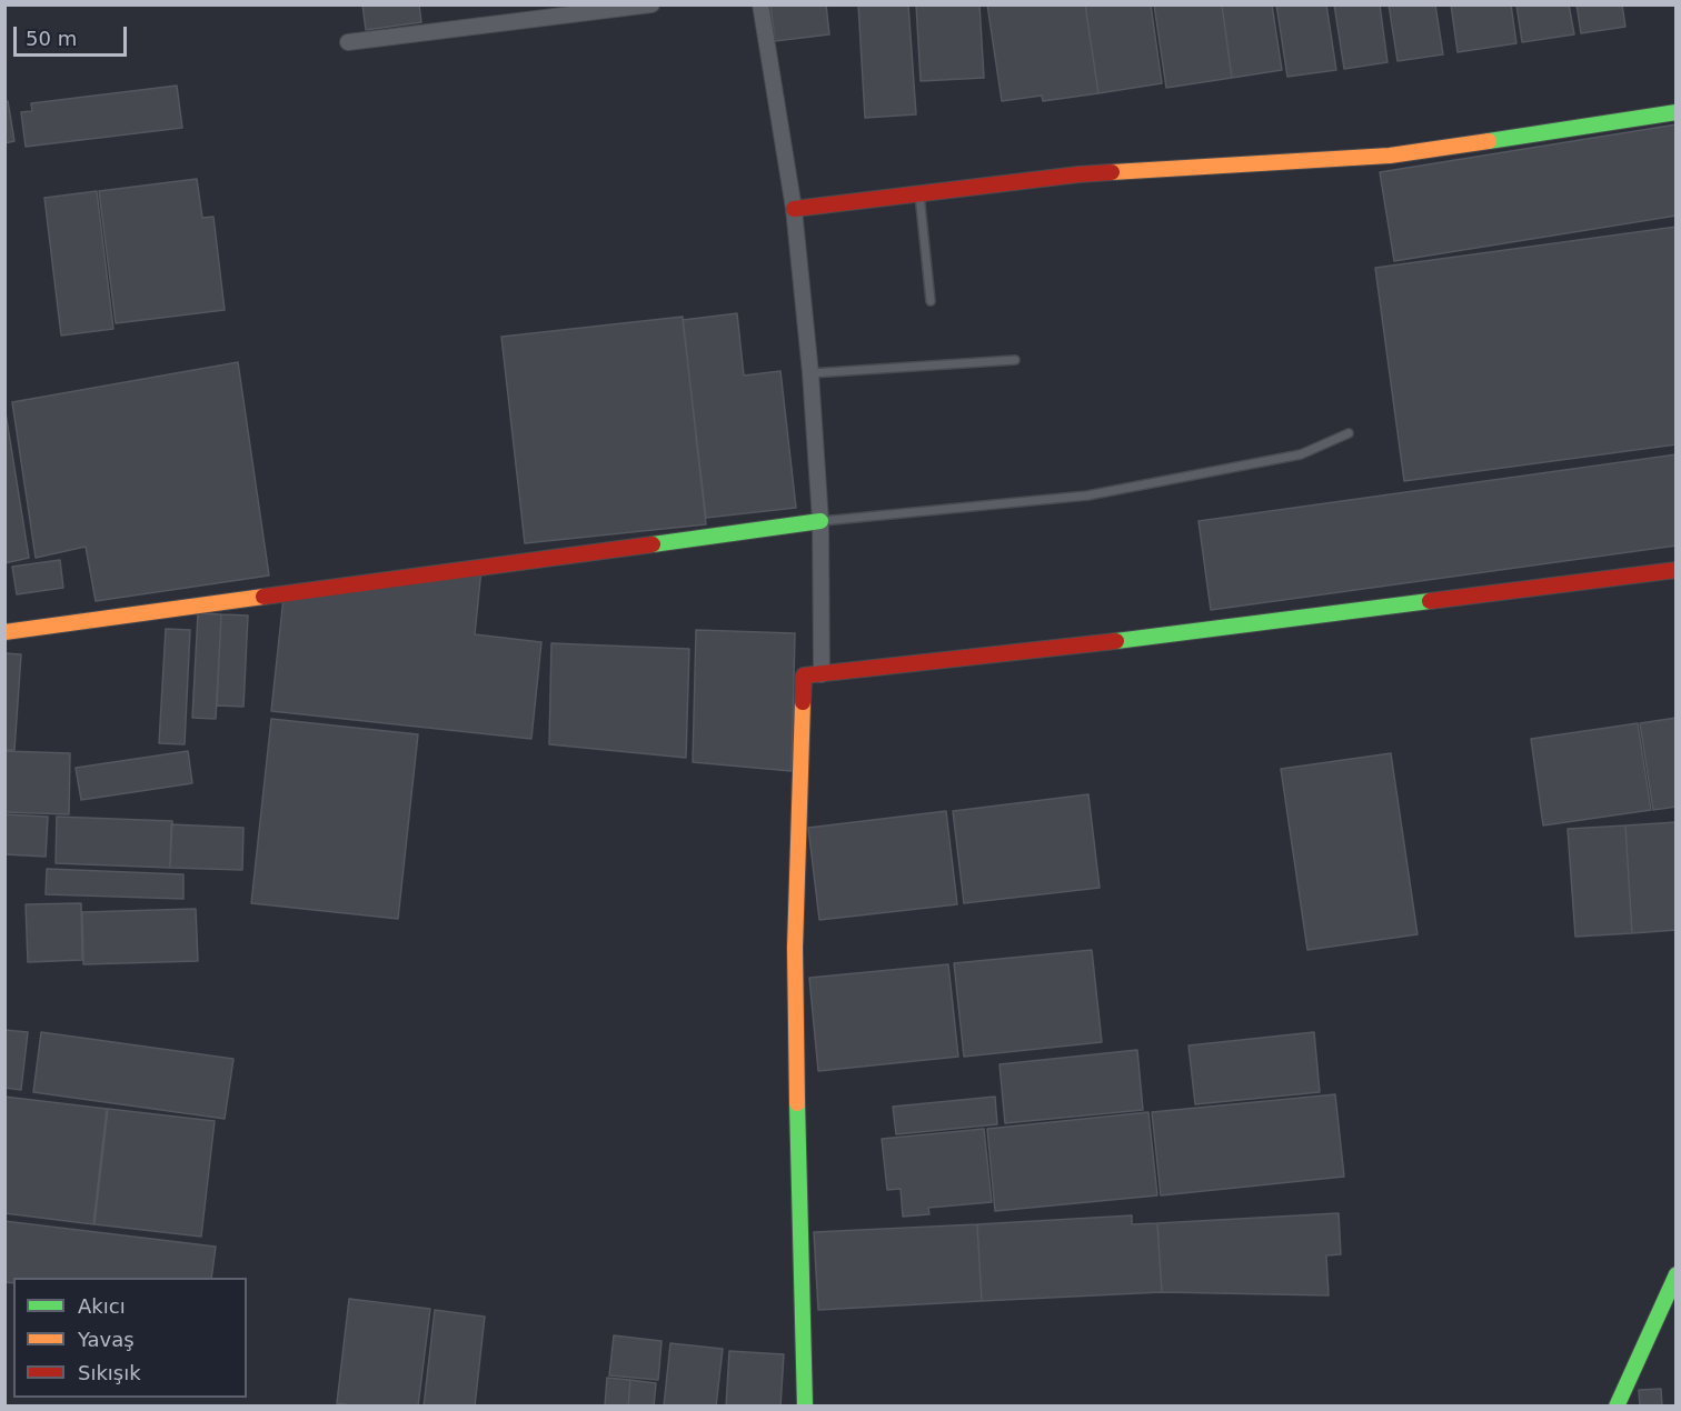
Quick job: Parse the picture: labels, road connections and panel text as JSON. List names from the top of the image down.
{
  "legend": ["Akıcı", "Yavaş", "Sıkışık"],
  "scale_bar": "50 m"
}
